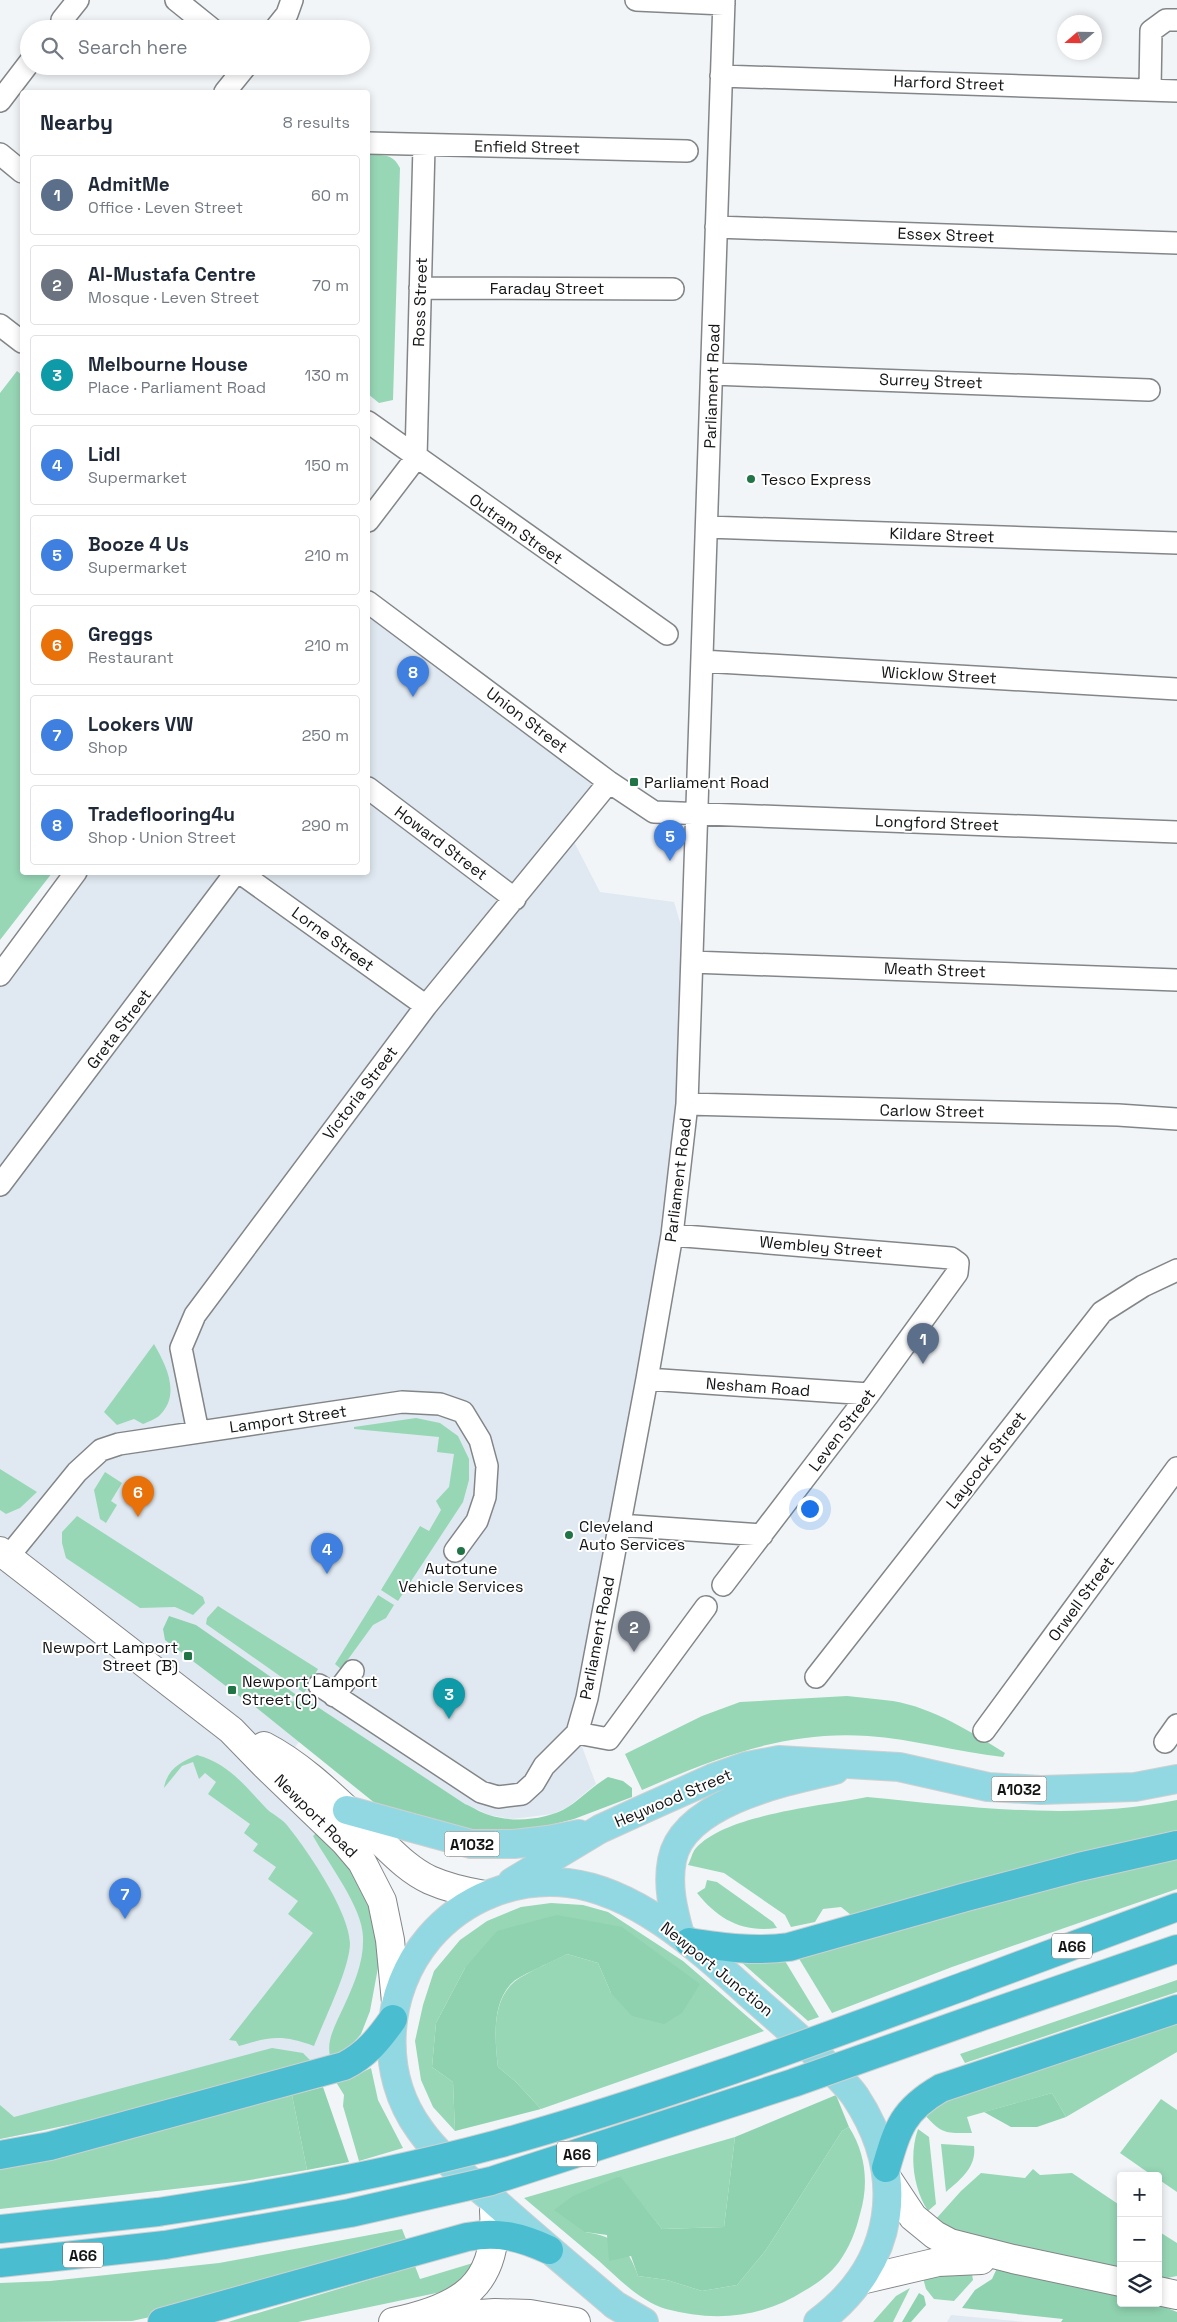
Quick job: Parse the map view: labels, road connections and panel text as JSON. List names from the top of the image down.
{
  "streets": {
    "highway": ["A66"],
    "main road": [
      "A1032",
      "Heywood Street",
      "Newport Road",
      "Newport Junction"
    ],
    "street": [
      "Harford Street",
      "Enfield Street",
      "Essex Street",
      "Faraday Street",
      "Ross Street",
      "Surrey Street",
      "Parliament Road",
      "Outram Street",
      "Kildare Street",
      "Wicklow Street",
      "Union Street",
      "Longford Street",
      "Howard Street",
      "Lorne Street",
      "Meath Street",
      "Greta Street",
      "Victoria Street",
      "Carlow Street",
      "Wembley Street",
      "Nesham Road",
      "Lamport Street",
      "Leven Street",
      "Laycock Street",
      "Orwell Street"
    ]
  },
  "crossings": [
    ["Harford Street", "Parliament Road"],
    ["Enfield Street", "Ross Street"],
    ["Essex Street", "Parliament Road"],
    ["Faraday Street", "Ross Street"],
    ["Ross Street", "Outram Street"],
    ["Surrey Street", "Parliament Road"],
    ["Parliament Road", "Kildare Street"],
    ["Parliament Road", "Wicklow Street"],
    ["Parliament Road", "Union Street"],
    ["Parliament Road", "Longford Street"],
    ["Parliament Road", "Meath Street"],
    ["Parliament Road", "Carlow Street"],
    ["Parliament Road", "Wembley Street"],
    ["Parliament Road", "Nesham Road"],
    ["Union Street", "Longford Street"],
    ["Union Street", "Victoria Street"],
    ["Howard Street", "Victoria Street"],
    ["Lorne Street", "Victoria Street"],
    ["Victoria Street", "Lamport Street"],
    ["Wembley Street", "Leven Street"],
    ["Nesham Road", "Leven Street"],
    ["Lamport Street", "Newport Road"],
    ["A1032", "Heywood Street"],
    ["A1032", "Newport Road"],
    ["Heywood Street", "Newport Road"],
    ["Heywood Street", "Newport Junction"],
    ["Newport Road", "Newport Junction"]
  ],
  "places": {
    "other": ["Tesco Express", "Cleveland Auto Services", "Autotune Vehicle Services"],
    "transit": ["Parliament Road", "Newport Lamport Street (B)", "Newport Lamport Street (C)"]
  },
  "north": "left",
  "page": {
    "search": "Search here",
    "heading": ["Nearby", "8 results"],
    "list": [
      {
        "mark": "1",
        "name": "AdmitMe",
        "note": "Office · Leven Street",
        "value": "60 m"
      },
      {
        "mark": "2",
        "name": "Al-Mustafa Centre",
        "note": "Mosque · Leven Street",
        "value": "70 m"
      },
      {
        "mark": "3",
        "name": "Melbourne House",
        "note": "Place · Parliament Road",
        "value": "130 m"
      },
      {
        "mark": "4",
        "name": "Lidl",
        "note": "Supermarket",
        "value": "150 m"
      },
      {
        "mark": "5",
        "name": "Booze 4 Us",
        "note": "Supermarket",
        "value": "210 m"
      },
      {
        "mark": "6",
        "name": "Greggs",
        "note": "Restaurant",
        "value": "210 m"
      },
      {
        "mark": "7",
        "name": "Lookers VW",
        "note": "Shop",
        "value": "250 m"
      },
      {
        "mark": "8",
        "name": "Tradeflooring4u",
        "note": "Shop · Union Street",
        "value": "290 m"
      }
    ],
    "pins": [
      "8",
      "5",
      "1",
      "6",
      "4",
      "2",
      "3",
      "7"
    ],
    "map_buttons": ["+", "−"]
  }
}
